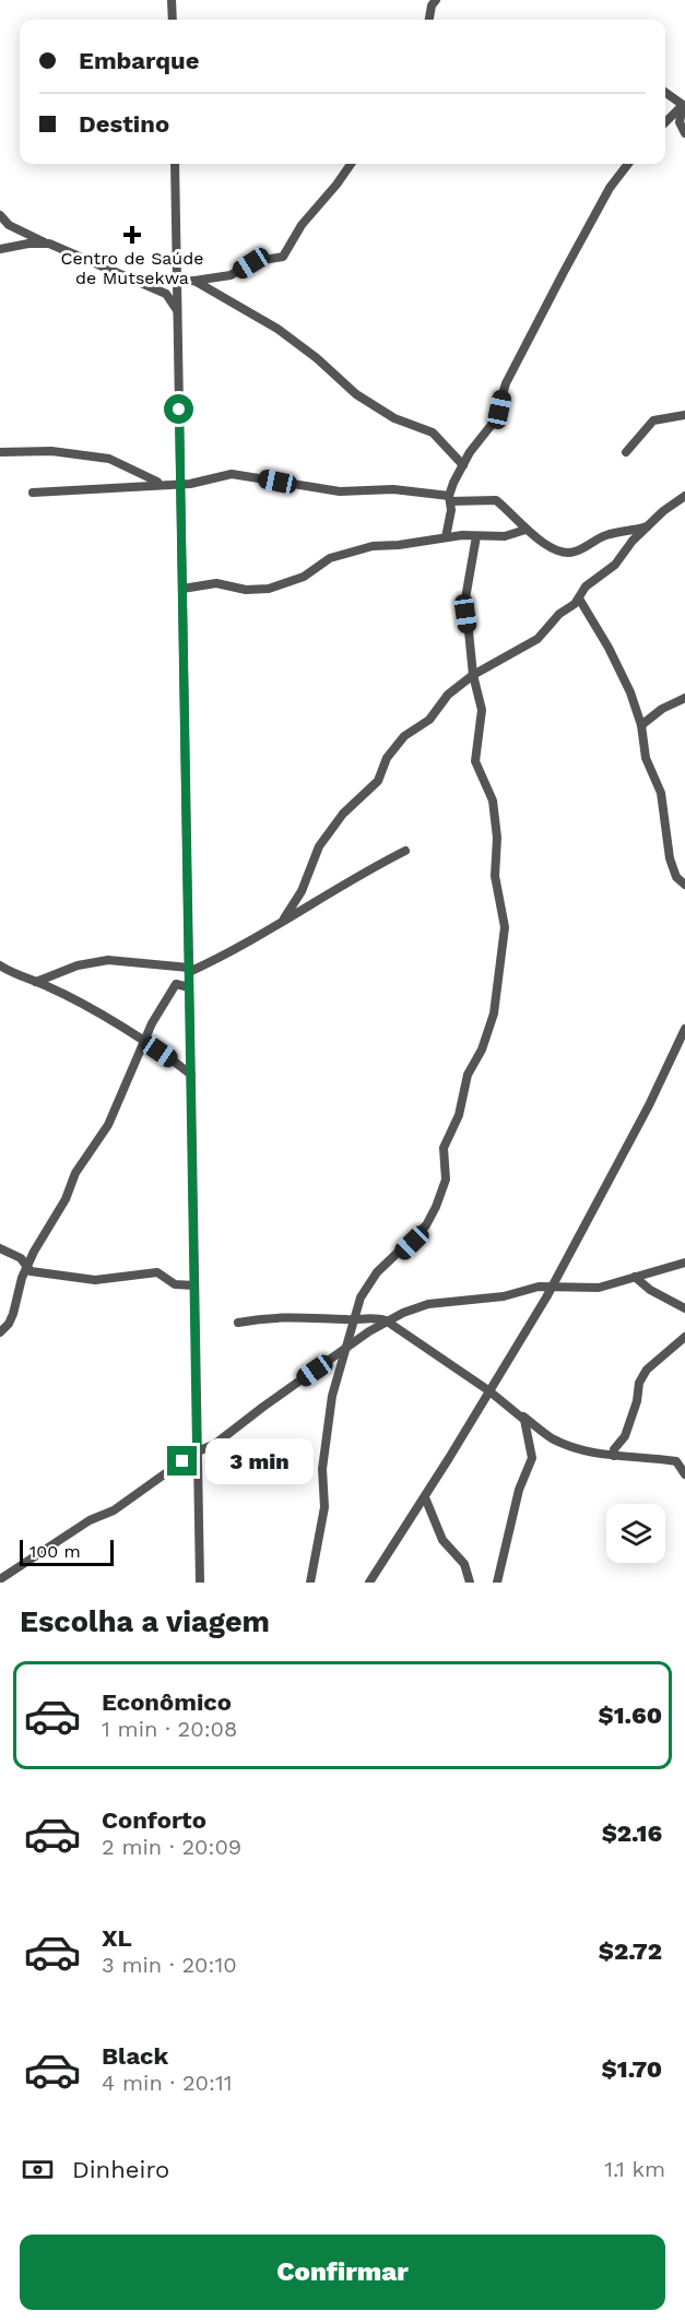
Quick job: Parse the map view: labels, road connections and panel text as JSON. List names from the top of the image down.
{
  "places": {
    "health": ["Centro de Saúde de Mutsekwa"]
  },
  "scale_bar": "100 m",
  "page": {
    "banner": ["Embarque", "Destino"],
    "bubble": "3 min",
    "scale": "100 m",
    "heading": "Escolha a viagem",
    "list": [
      {
        "name": "Econômico",
        "note": "1 min · 20:08",
        "value": "$1.60"
      },
      {
        "name": "Conforto",
        "note": "2 min · 20:09",
        "value": "$2.16"
      },
      {
        "name": "XL",
        "note": "3 min · 20:10",
        "value": "$2.72"
      },
      {
        "name": "Black",
        "note": "4 min · 20:11",
        "value": "$1.70"
      }
    ],
    "pay": ["Dinheiro", "1.1 km"],
    "buttons": "Confirmar"
  }
}
